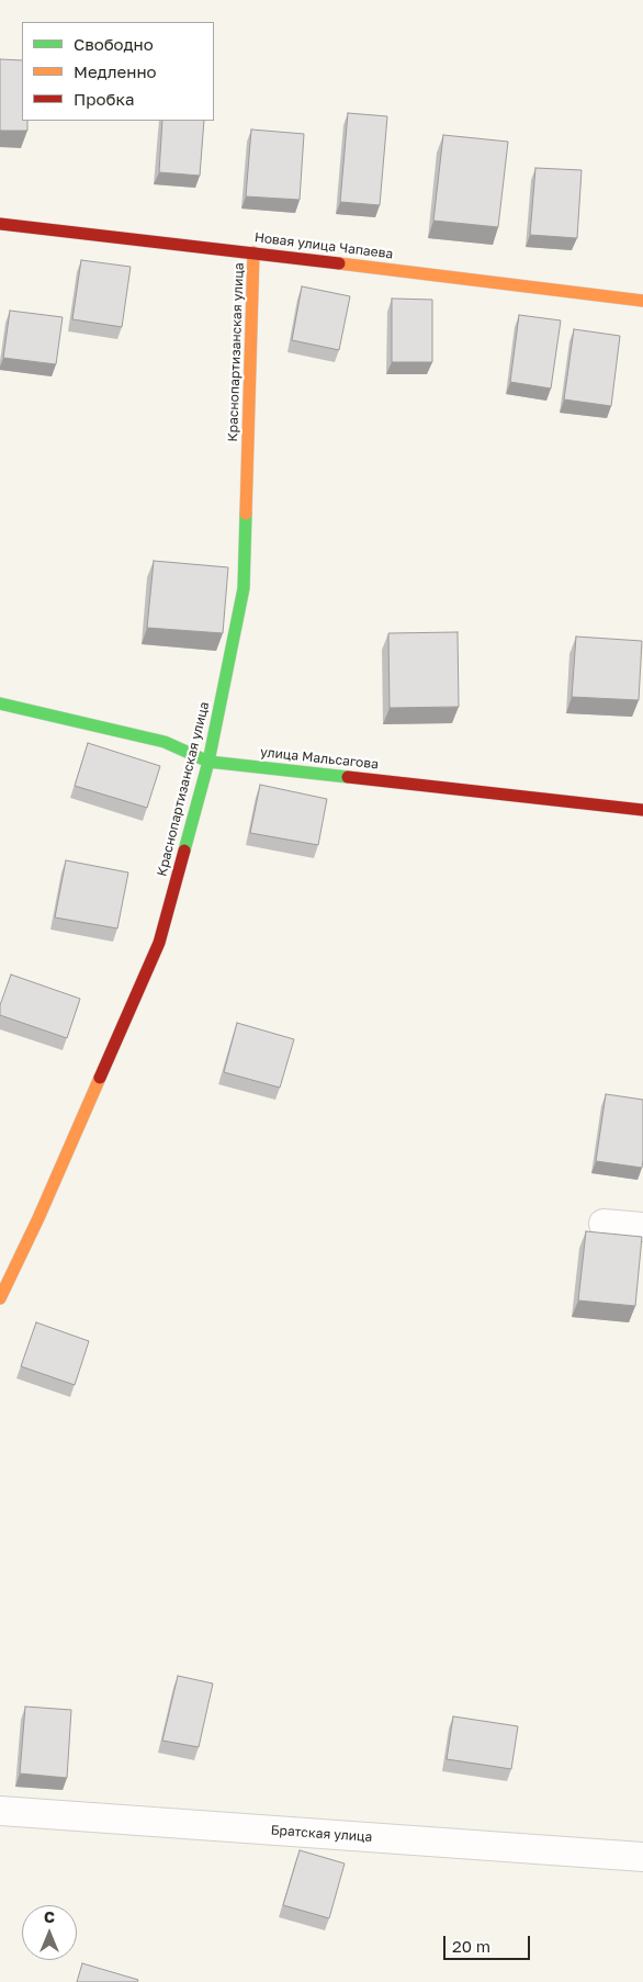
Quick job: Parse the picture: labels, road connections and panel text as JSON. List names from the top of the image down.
{
  "streets": {
    "street": [
      "Новая улица Чапаева",
      "Краснопартизанская улица",
      "улица Мальсагова",
      "Братская улица"
    ]
  },
  "crossings": [
    ["Новая улица Чапаева", "Краснопартизанская улица"],
    ["Краснопартизанская улица", "улица Мальсагова"]
  ],
  "legend": ["Свободно", "Медленно", "Пробка"],
  "scale_bar": "20 m",
  "north": "top"
}
